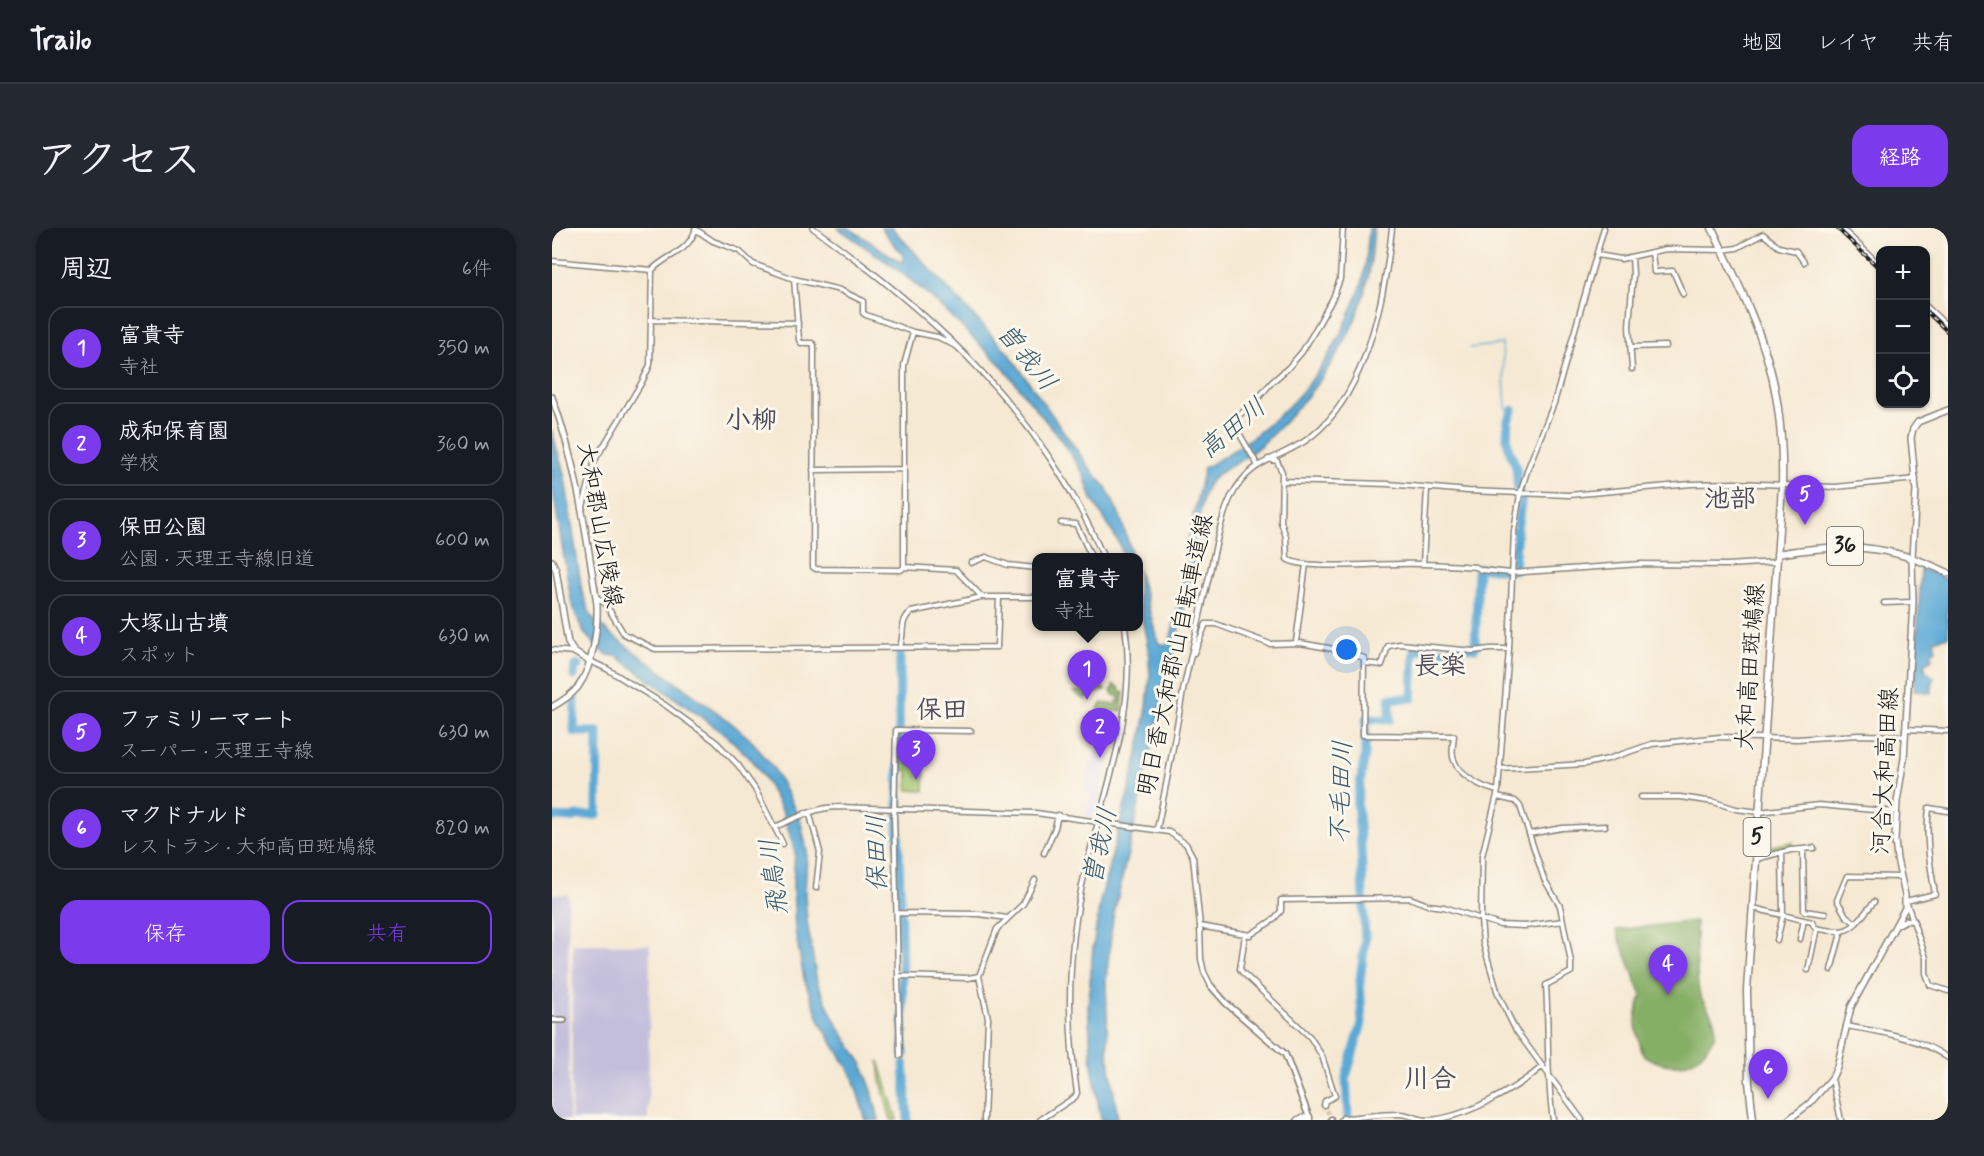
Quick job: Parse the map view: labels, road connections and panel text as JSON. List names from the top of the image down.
{
  "streets": {
    "main road": [
      "大和郡山広陵線",
      "36",
      "大和高田斑鳩線",
      "河合大和高田線",
      "5"
    ],
    "street": ["明日香大和郡山自転車道線"]
  },
  "crossings": [
    ["36", "大和高田斑鳩線"],
    ["36", "河合大和高田線"]
  ],
  "districts": [
    "小柳",
    "池部",
    "長楽",
    "保田",
    "川合"
  ],
  "water": [
    "曽我川",
    "高田川",
    "不毛田川",
    "保田川",
    "飛鳥川"
  ],
  "page": {
    "header": "Trailo",
    "nav": ["地図", "レイヤ", "共有"],
    "title": "アクセス",
    "buttons": [
      "経路",
      ["保存", "共有"]
    ],
    "heading": ["周辺", "6件"],
    "map_buttons": ["+", "−"],
    "list": [
      {
        "mark": "1",
        "name": "富貴寺",
        "note": "寺社",
        "value": "350 m"
      },
      {
        "mark": "2",
        "name": "成和保育園",
        "note": "学校",
        "value": "360 m"
      },
      {
        "mark": "3",
        "name": "保田公園",
        "note": "公園 · 天理王寺線旧道",
        "value": "600 m"
      },
      {
        "mark": "4",
        "name": "大塚山古墳",
        "note": "スポット",
        "value": "630 m"
      },
      {
        "mark": "5",
        "name": "ファミリーマート",
        "note": "スーパー · 天理王寺線",
        "value": "630 m"
      },
      {
        "mark": "6",
        "name": "マクドナルド",
        "note": "レストラン · 大和高田斑鳩線",
        "value": "820 m"
      }
    ],
    "pins": [
      "5",
      "1",
      "2",
      "3",
      "4",
      "6"
    ],
    "popup": ["富貴寺", "寺社"]
  }
}
